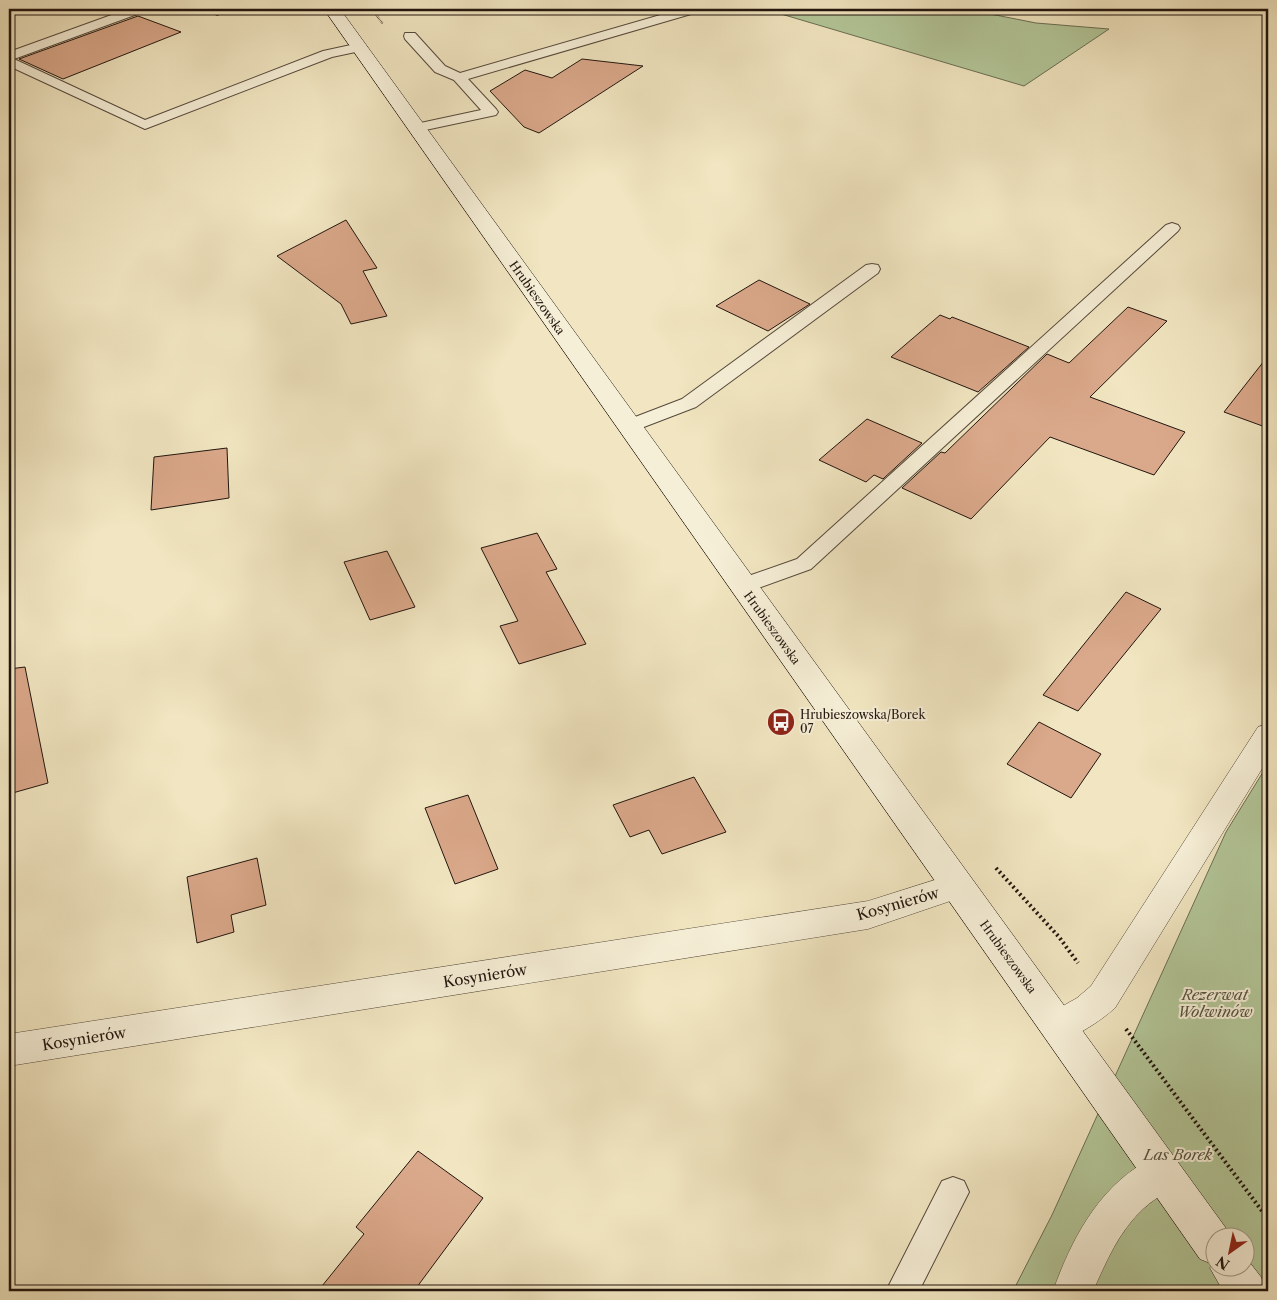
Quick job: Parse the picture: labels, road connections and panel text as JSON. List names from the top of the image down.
{
  "streets": {
    "main road": ["Hrubieszowska", "Kosynierów"]
  },
  "crossings": [
    ["Hrubieszowska", "Kosynierów"]
  ],
  "parks": ["Rezerwat Wolwinów", "Las Borek"],
  "places": {
    "bus stop": ["Hrubieszowska/Borek 07"]
  },
  "north": "bottom left"
}
